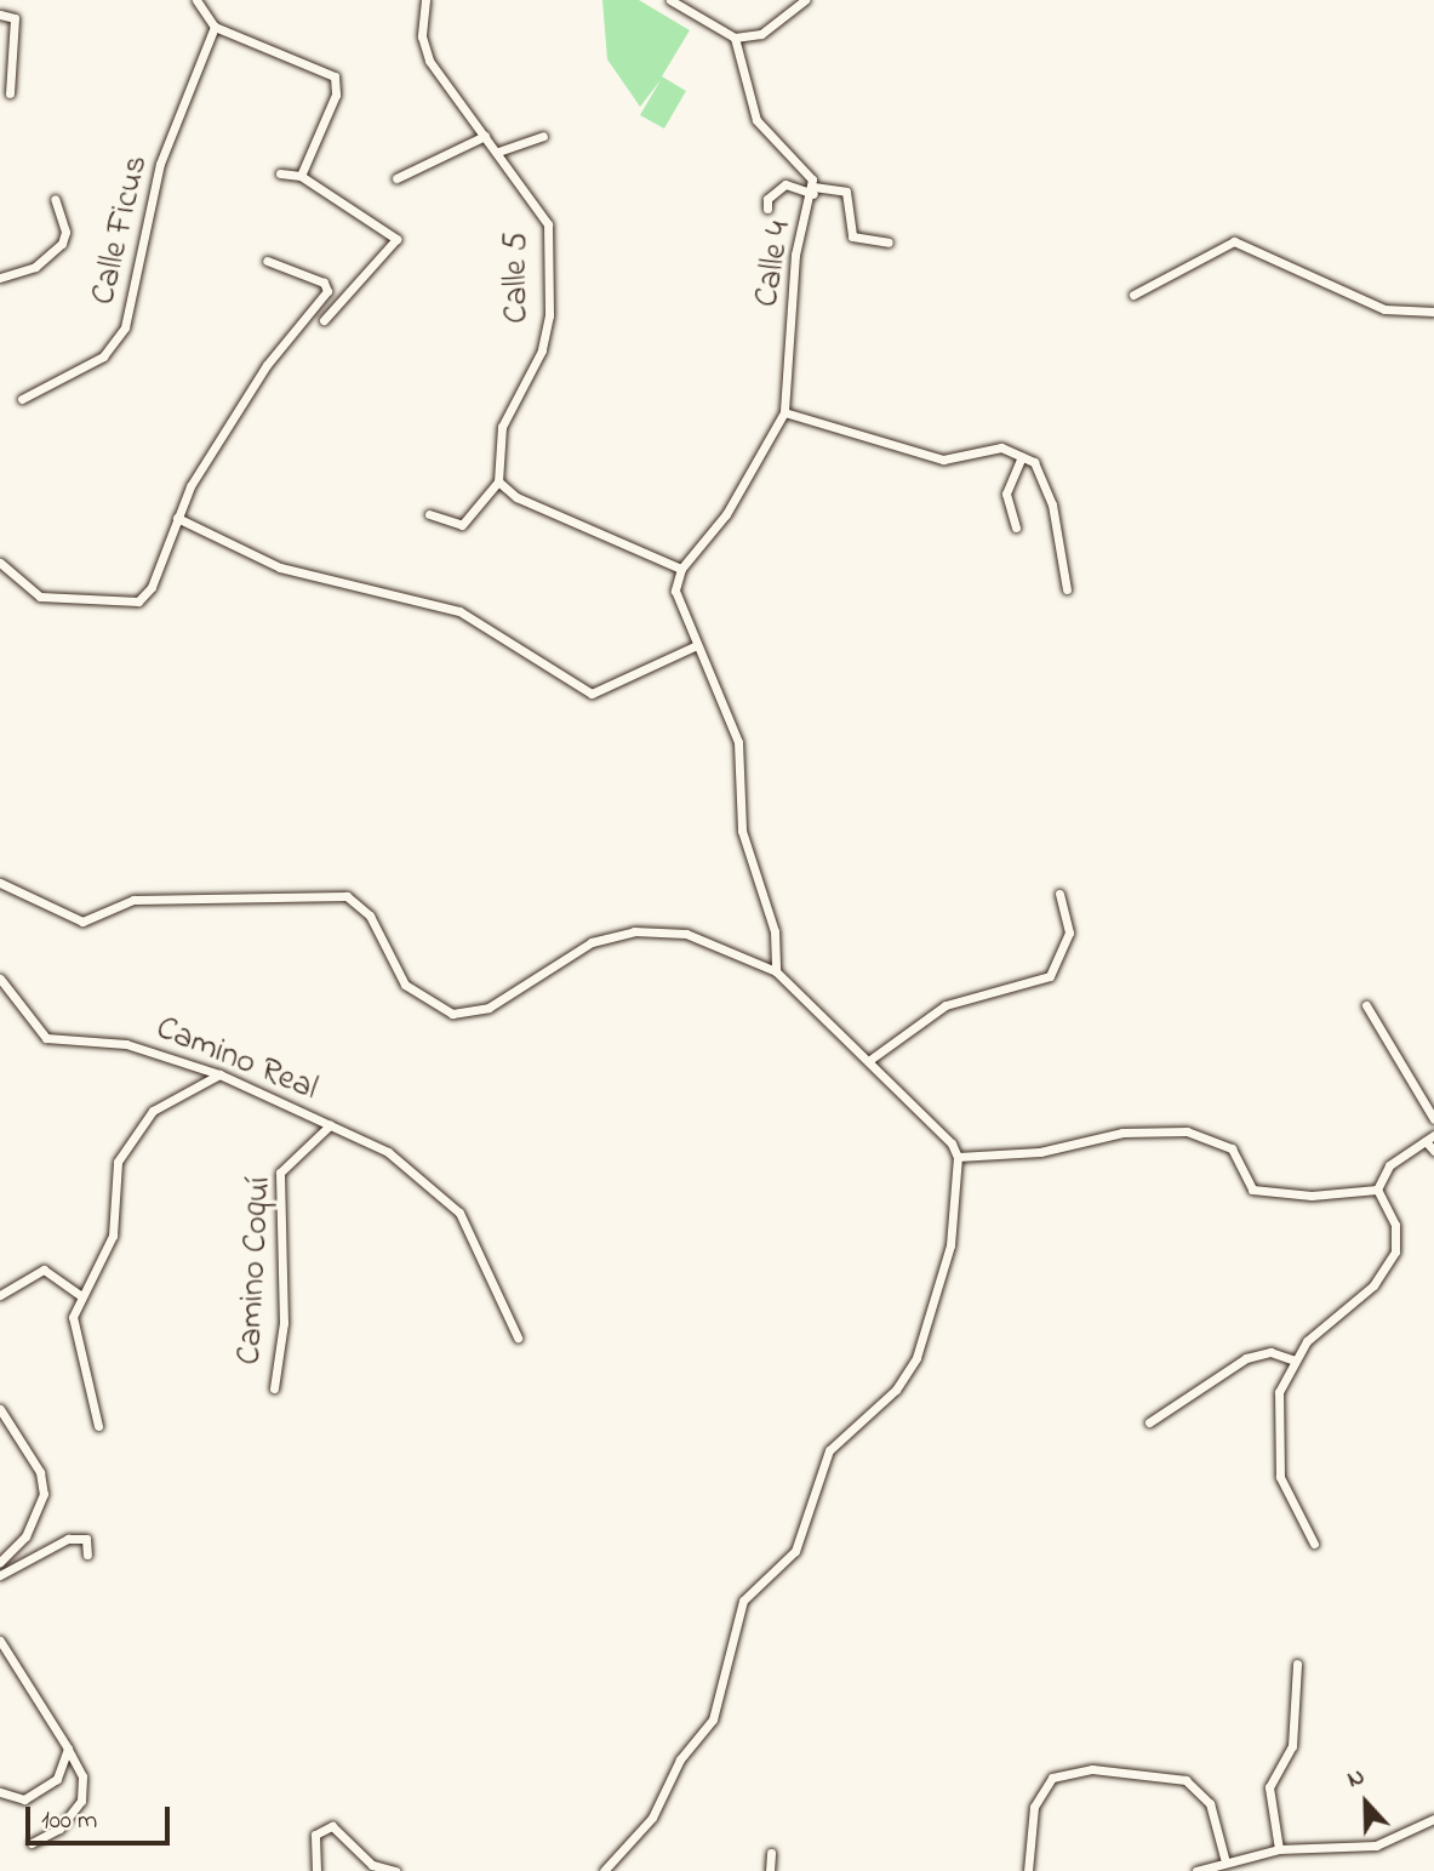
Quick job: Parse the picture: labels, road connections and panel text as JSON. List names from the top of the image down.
{
  "streets": {
    "street": [
      "Calle Ficus",
      "Calle 4",
      "Calle 5",
      "Camino Real",
      "Camino Coquí"
    ]
  },
  "crossings": [
    ["Camino Real", "Camino Coquí"]
  ],
  "scale_bar": "100 m",
  "north": "top"
}
